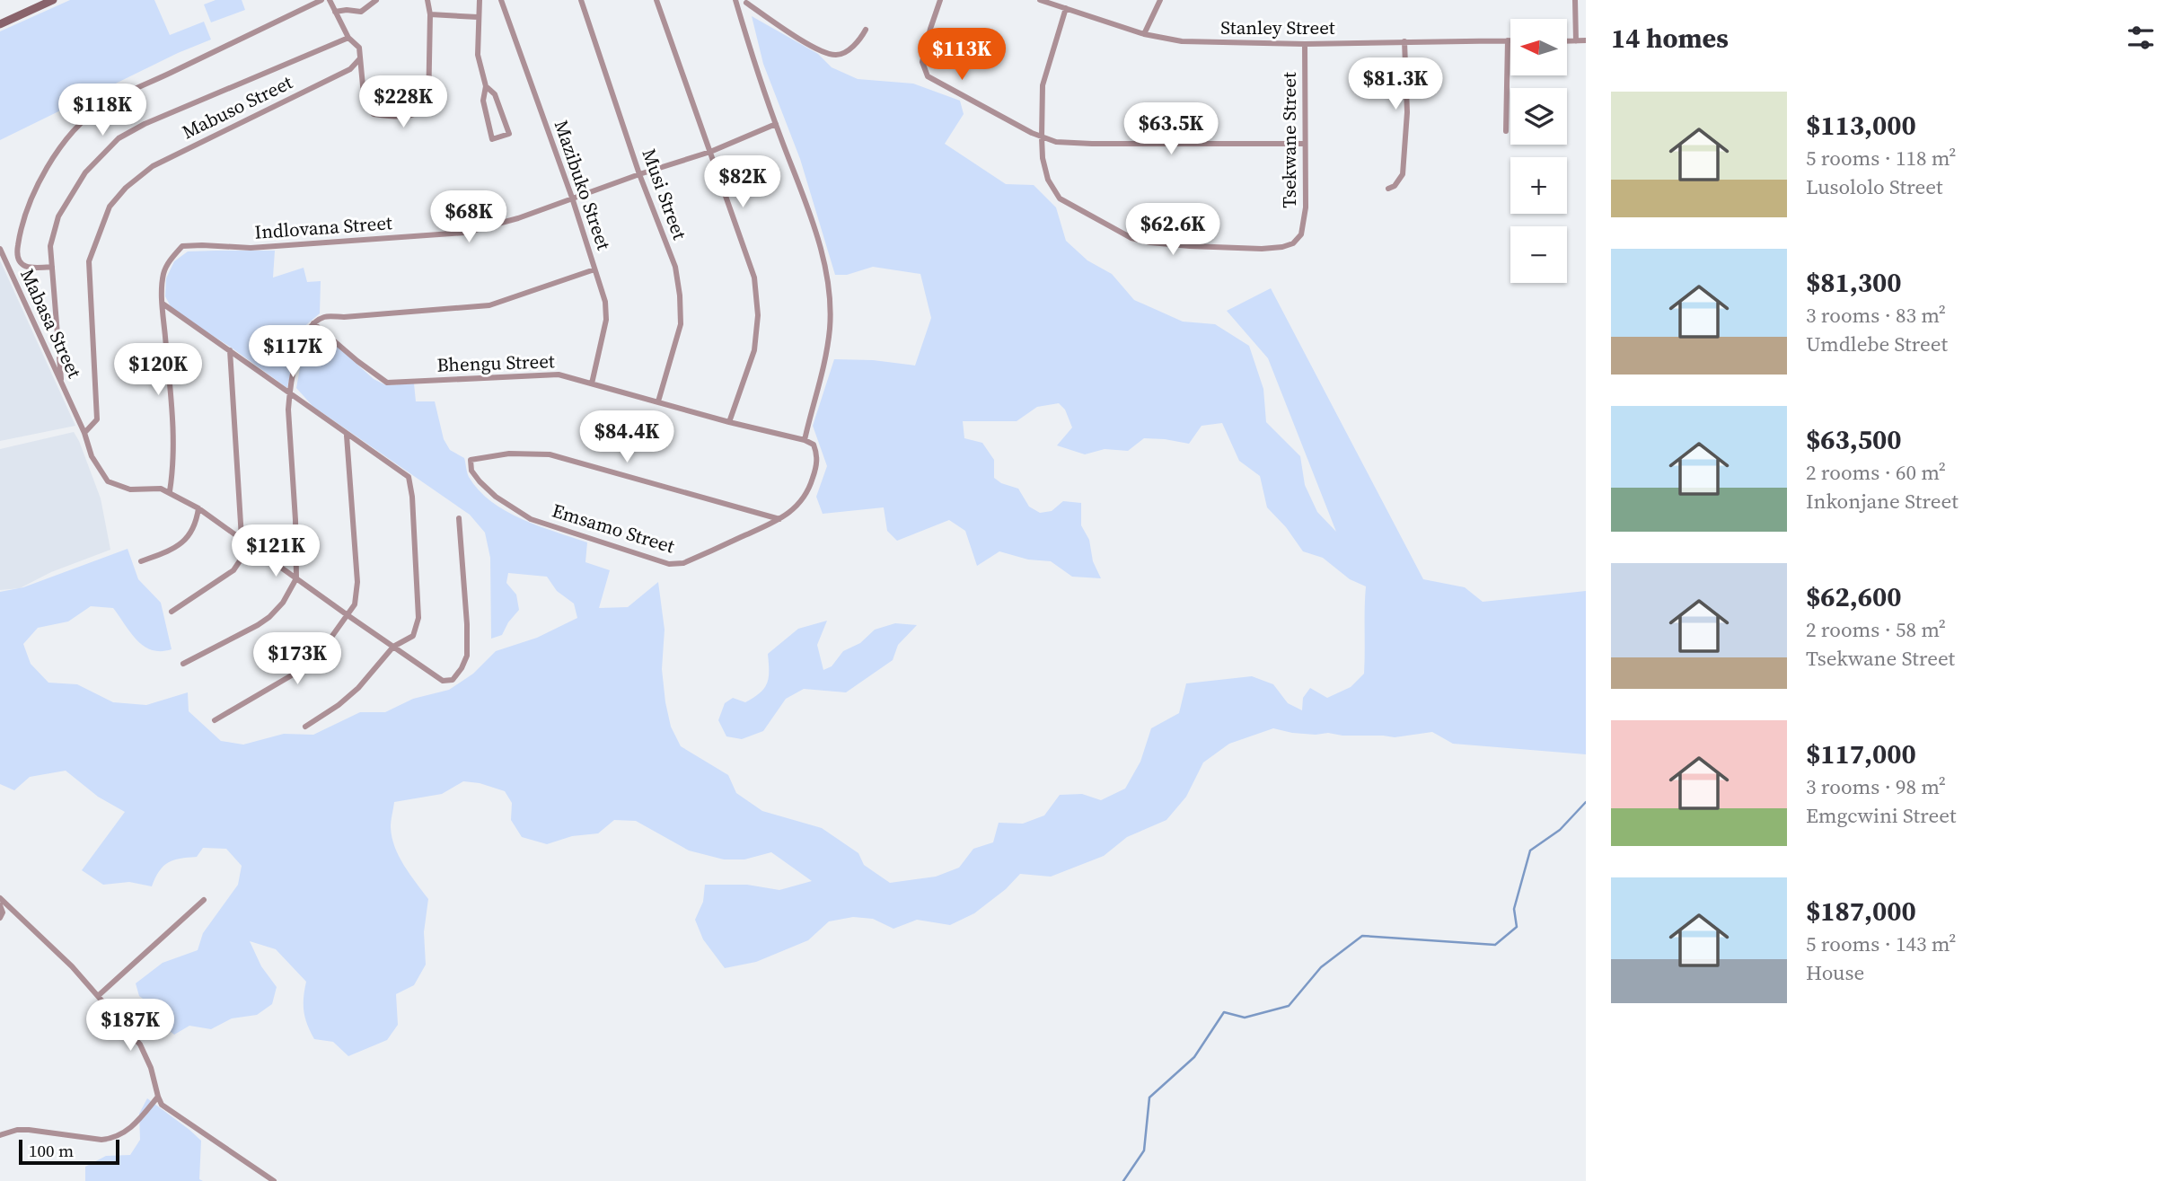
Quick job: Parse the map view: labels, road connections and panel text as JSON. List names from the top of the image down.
{
  "streets": {
    "street": [
      "Stanley Street",
      "Mabuso Street",
      "Tsekwane Street",
      "Mazibuko Street",
      "Musi Street",
      "Indlovana Street",
      "Mabasa Street",
      "Bhengu Street",
      "Emsamo Street"
    ]
  },
  "crossings": [
    ["Stanley Street", "Tsekwane Street"],
    ["Mabuso Street", "Mabasa Street"],
    ["Mazibuko Street", "Indlovana Street"],
    ["Mazibuko Street", "Bhengu Street"],
    ["Musi Street", "Indlovana Street"],
    ["Musi Street", "Bhengu Street"],
    ["Indlovana Street", "Mabasa Street"],
    ["Bhengu Street", "Emsamo Street"]
  ],
  "scale_bar": "100 m",
  "north": "left",
  "page": {
    "heading": "14 homes",
    "map_buttons": ["+", "−"],
    "price": [
      "$113K",
      "$81.3K",
      "$228K",
      "$118K",
      "$63.5K",
      "$82K",
      "$68K",
      "$62.6K",
      "$117K",
      "$120K",
      "$84.4K",
      "$121K",
      "$173K",
      "$187K"
    ],
    "list": [
      {
        "name": "$113,000",
        "note": "5 rooms · 118 m² · Lusololo Street"
      },
      {
        "name": "$81,300",
        "note": "3 rooms · 83 m² · Umdlebe Street"
      },
      {
        "name": "$63,500",
        "note": "2 rooms · 60 m² · Inkonjane Street"
      },
      {
        "name": "$62,600",
        "note": "2 rooms · 58 m² · Tsekwane Street"
      },
      {
        "name": "$117,000",
        "note": "3 rooms · 98 m² · Emgcwini Street"
      },
      {
        "name": "$187,000",
        "note": "5 rooms · 143 m² · House"
      }
    ],
    "scale": "100 m"
  }
}
